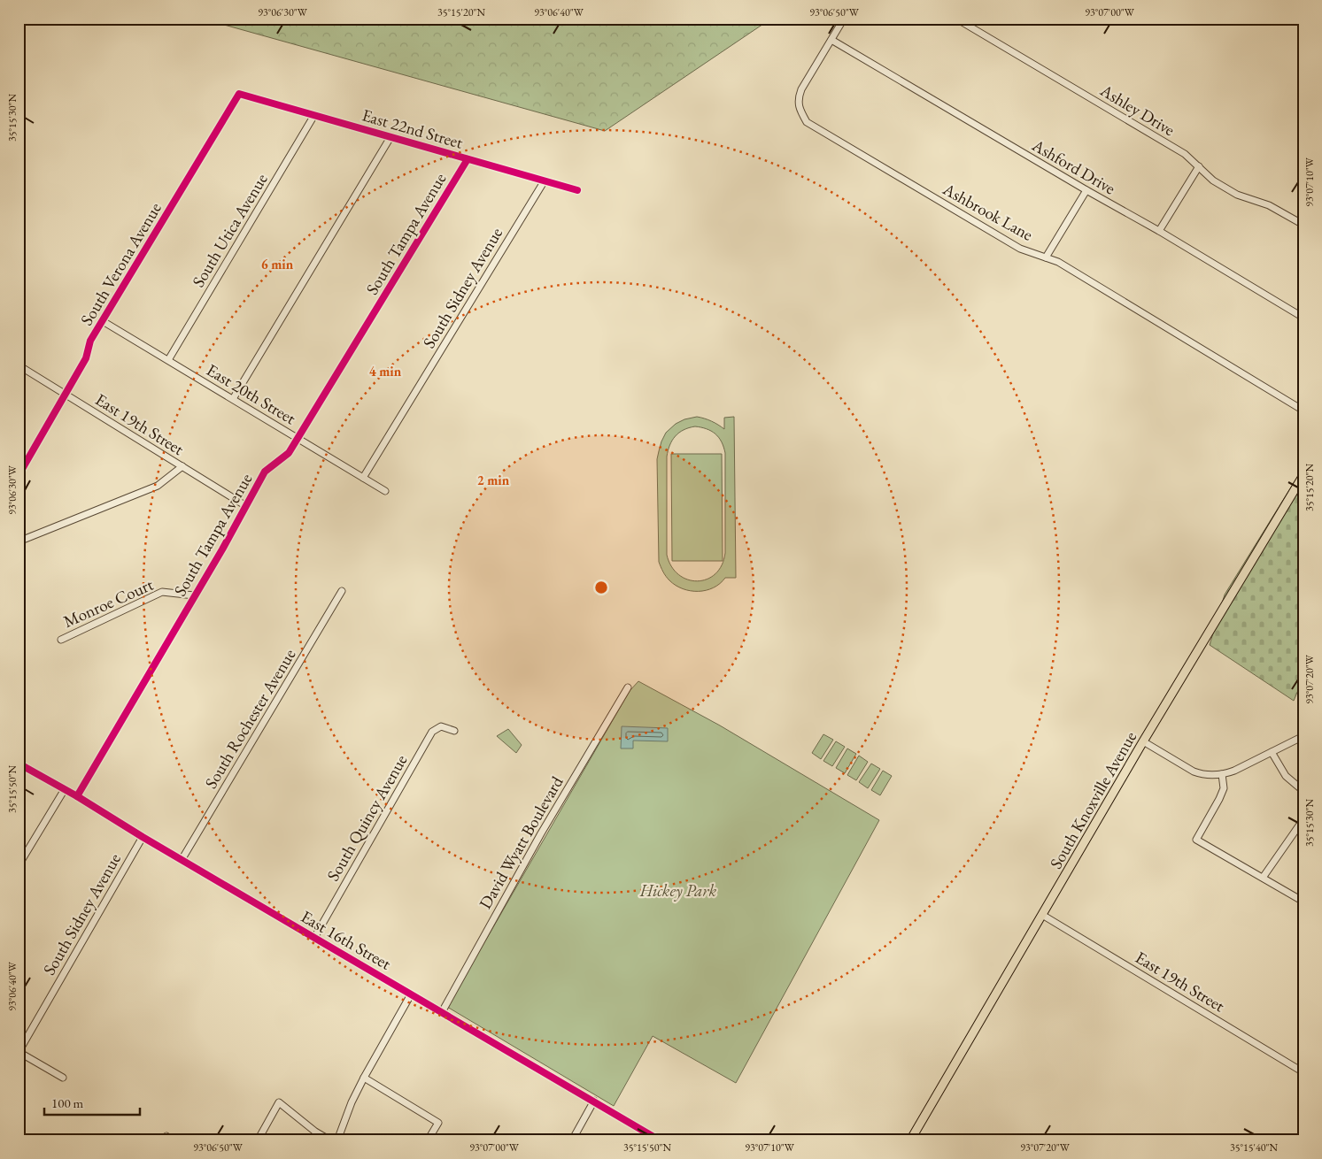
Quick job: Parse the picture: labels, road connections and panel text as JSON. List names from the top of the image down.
{
  "streets": {
    "main road": ["South Knoxville Avenue"],
    "street": [
      "Ashley Drive",
      "East 22nd Street",
      "Ashford Drive",
      "Ashbrook Lane",
      "South Utica Avenue",
      "South Tampa Avenue",
      "South Verona Avenue",
      "South Sidney Avenue",
      "East 20th Street",
      "East 19th Street",
      "Monroe Court",
      "South Rochester Avenue",
      "South Quincy Avenue",
      "David Wyatt Boulevard",
      "East 16th Street"
    ]
  },
  "crossings": [
    ["East 22nd Street", "South Utica Avenue"],
    ["East 22nd Street", "South Tampa Avenue"],
    ["East 22nd Street", "South Verona Avenue"],
    ["East 22nd Street", "South Sidney Avenue"],
    ["Ashford Drive", "Ashbrook Lane"],
    ["South Utica Avenue", "East 20th Street"],
    ["South Tampa Avenue", "East 20th Street"],
    ["South Tampa Avenue", "East 19th Street"],
    ["South Tampa Avenue", "Monroe Court"],
    ["South Tampa Avenue", "East 16th Street"],
    ["South Verona Avenue", "East 20th Street"],
    ["South Verona Avenue", "East 19th Street"],
    ["South Sidney Avenue", "East 20th Street"],
    ["South Sidney Avenue", "East 16th Street"],
    ["East 19th Street", "South Knoxville Avenue"],
    ["South Rochester Avenue", "East 16th Street"],
    ["South Quincy Avenue", "East 16th Street"],
    ["David Wyatt Boulevard", "East 16th Street"]
  ],
  "parks": ["Hickey Park"],
  "scale_bar": "100 m",
  "coordinates": [
    "93°06'30\"W",
    "35°15'20\"N",
    "93°06'40\"W",
    "93°06'50\"W",
    "93°07'00\"W",
    "35°15'30\"N",
    "93°07'10\"W",
    "93°07'20\"W",
    "35°15'50\"N",
    "35°15'40\"N"
  ],
  "rings": ["6 min", "4 min", "2 min"]
}
